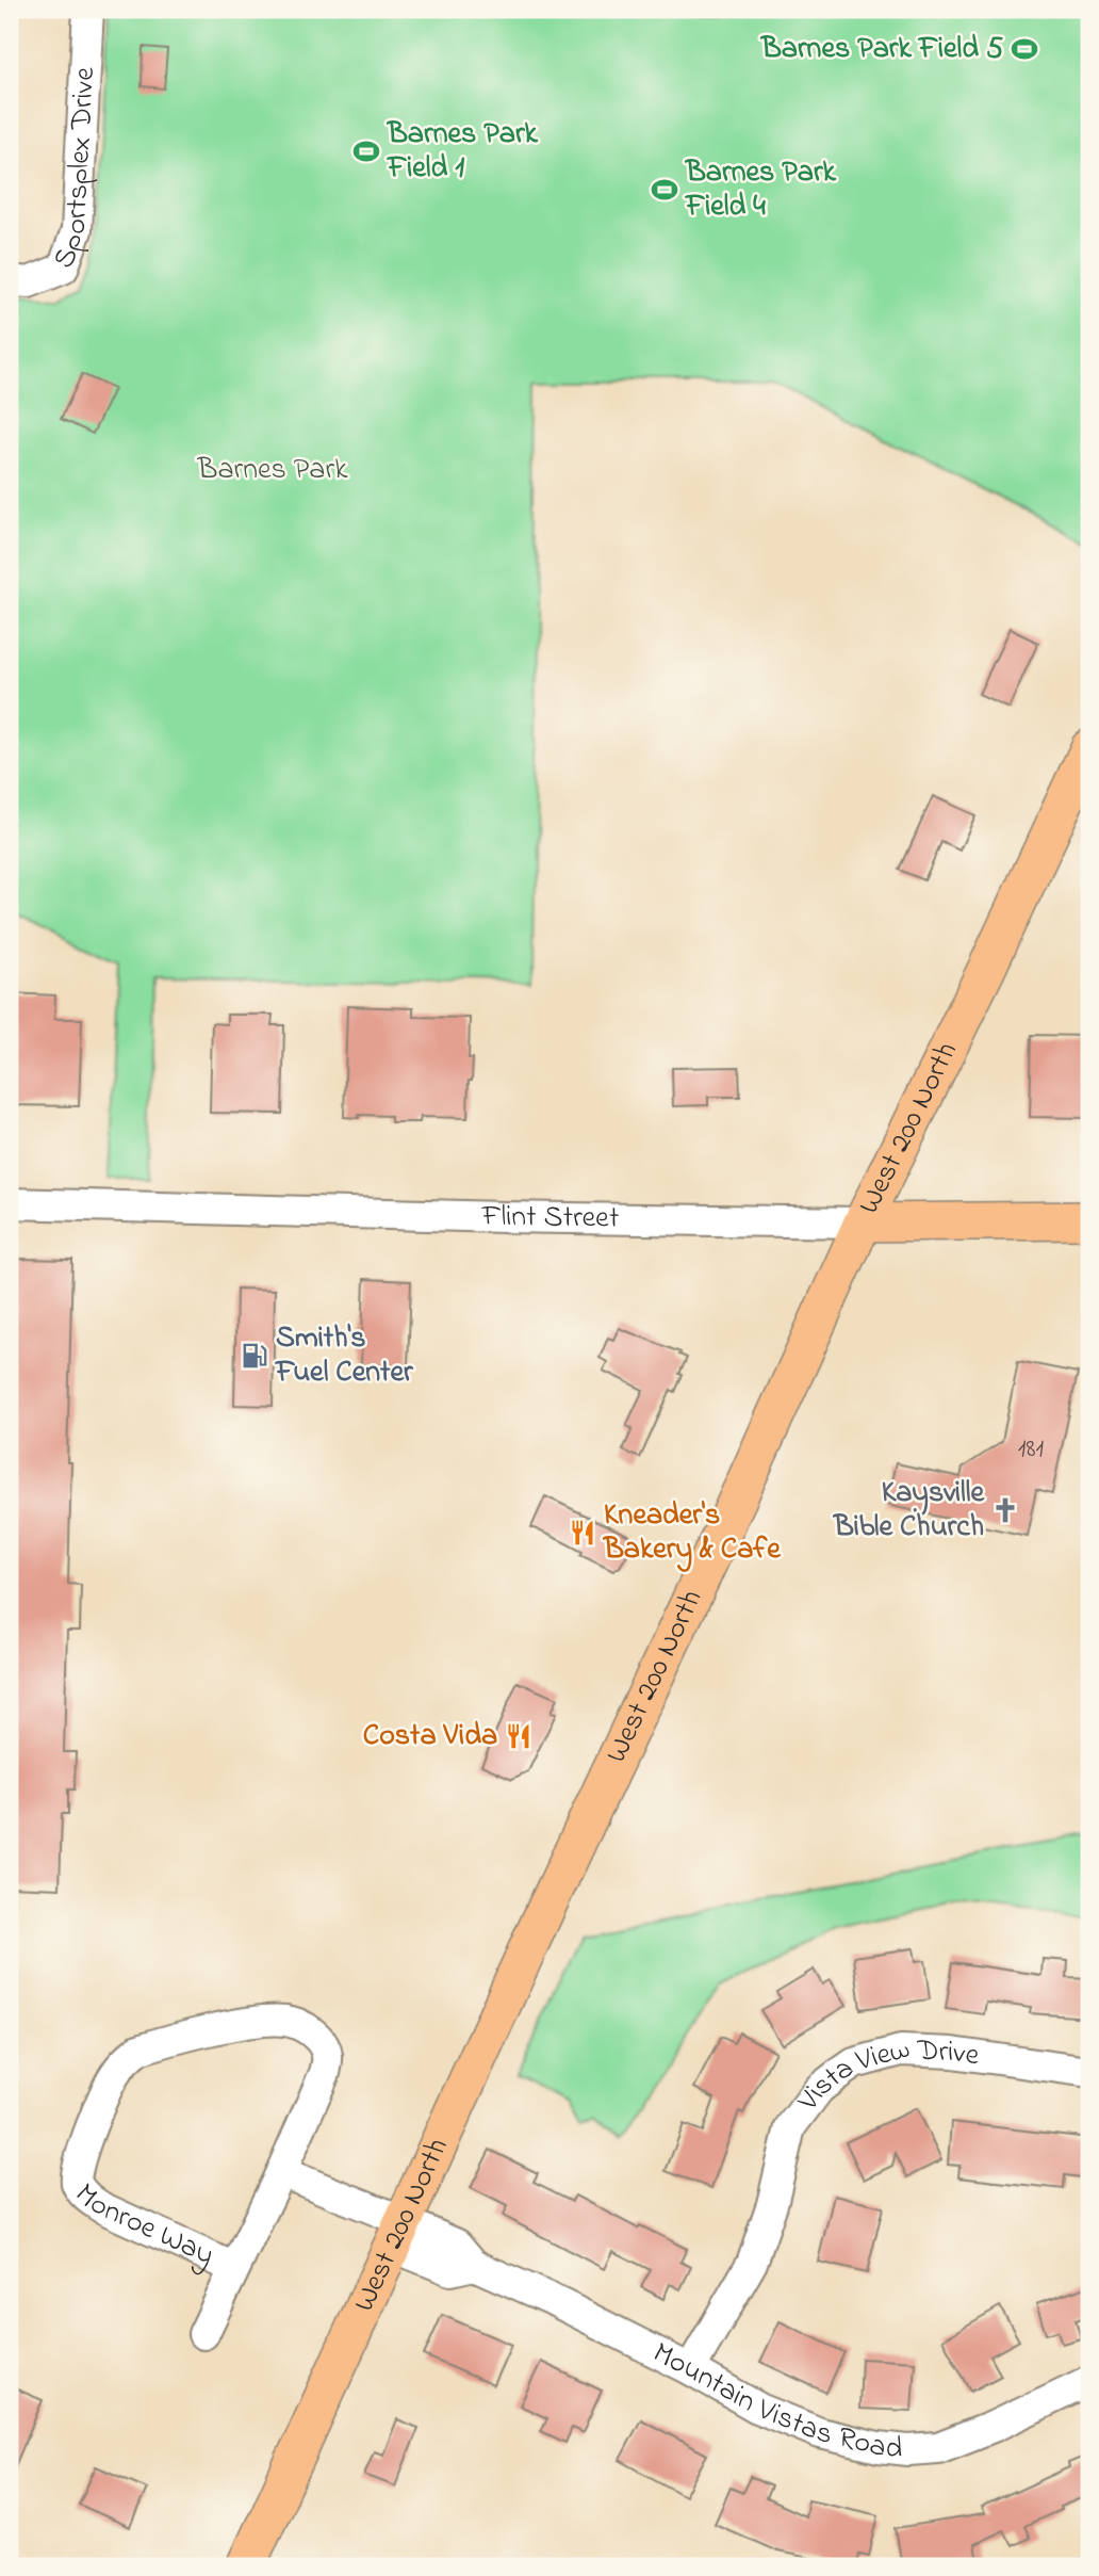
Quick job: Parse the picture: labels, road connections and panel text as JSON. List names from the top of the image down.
{
  "streets": {
    "main road": ["West 200 North", "Flint Street"],
    "street": [
      "Sportsplex Drive",
      "Vista View Drive",
      "Monroe Way",
      "Mountain Vistas Road"
    ]
  },
  "crossings": [
    ["West 200 North", "Flint Street"],
    ["West 200 North", "Mountain Vistas Road"],
    ["Vista View Drive", "Mountain Vistas Road"],
    ["Monroe Way", "Mountain Vistas Road"]
  ],
  "parks": ["Barnes Park"],
  "places": {
    "sports": ["Barnes Park Field 5", "Barnes Park Field 1", "Barnes Park Field 4"],
    "fuel station": ["Smith's Fuel Center"],
    "church": ["Kaysville Bible Church"],
    "restaurant": ["Kneader's Bakery & Cafe", "Costa Vida"]
  },
  "house_numbers": ["181"]
}
